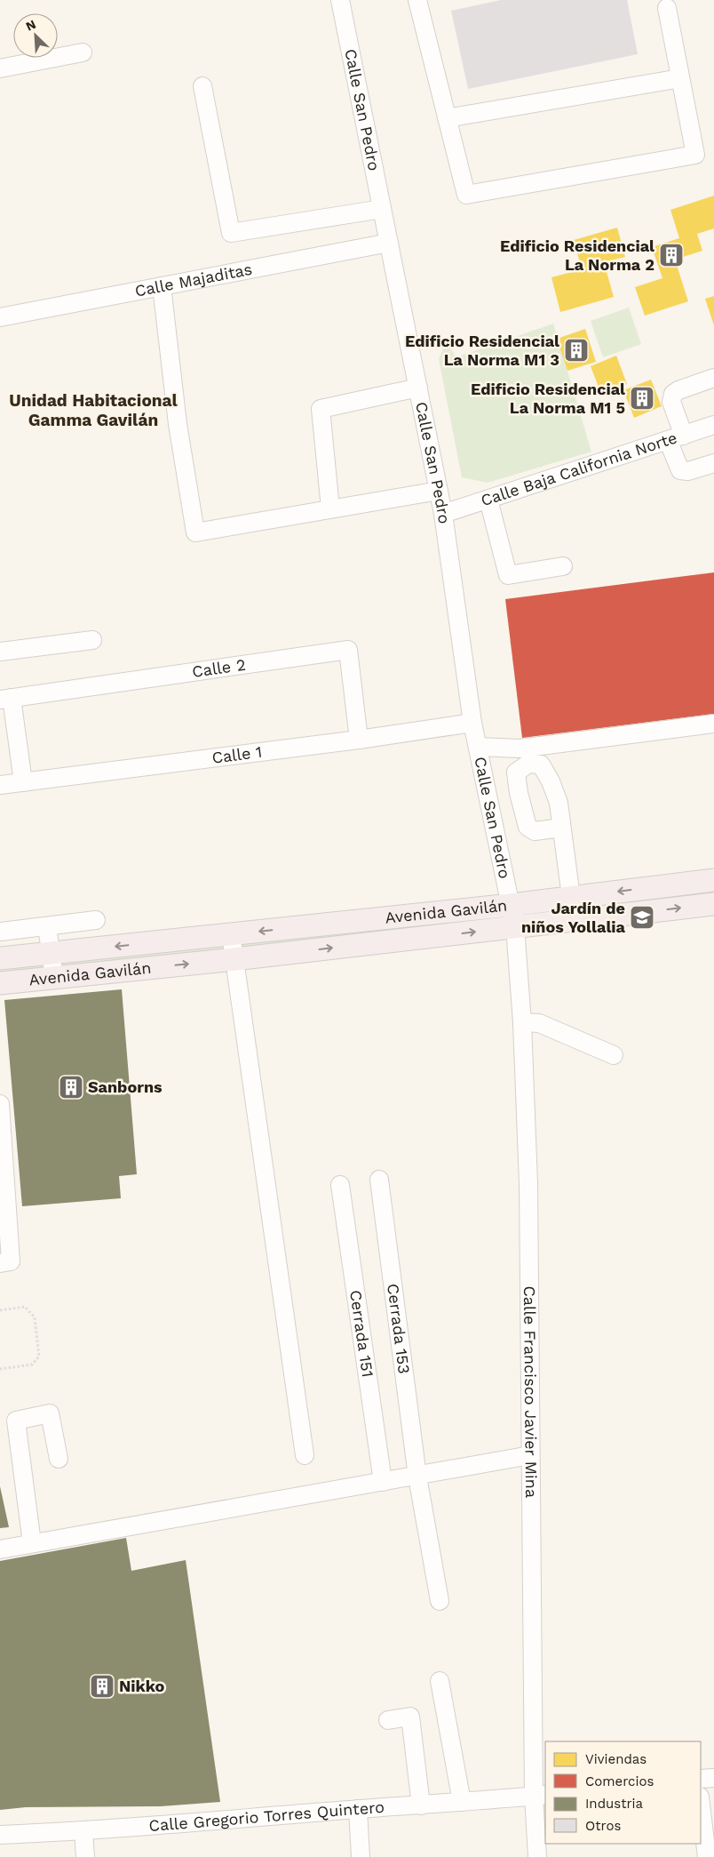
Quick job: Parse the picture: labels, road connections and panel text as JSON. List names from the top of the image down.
{
  "streets": {
    "main road": ["Avenida Gavilán"],
    "street": [
      "Calle San Pedro",
      "Calle Majaditas",
      "Calle Baja California Norte",
      "Calle 2",
      "Calle 1",
      "Cerrada 153",
      "Cerrada 151",
      "Calle Francisco Javier Mina",
      "Calle Gregorio Torres Quintero"
    ]
  },
  "crossings": [
    ["Calle San Pedro", "Calle Majaditas"],
    ["Calle San Pedro", "Calle Baja California Norte"],
    ["Calle San Pedro", "Calle 1"],
    ["Calle San Pedro", "Avenida Gavilán"],
    ["Calle San Pedro", "Calle Francisco Javier Mina"],
    ["Calle 2", "Calle 1"],
    ["Avenida Gavilán", "Calle Francisco Javier Mina"],
    ["Calle Francisco Javier Mina", "Calle Gregorio Torres Quintero"]
  ],
  "districts": ["Unidad Habitacional Gamma Gavilán"],
  "places": {
    "building": [
      "Edificio Residencial La Norma 2",
      "Edificio Residencial La Norma M1 3",
      "Edificio Residencial La Norma M1 5",
      "Sanborns",
      "Nikko"
    ],
    "school or university": ["Jardín de niños Yollalia"]
  },
  "legend": [
    "Viviendas",
    "Comercios",
    "Industria",
    "Otros"
  ],
  "north": "top left"
}
